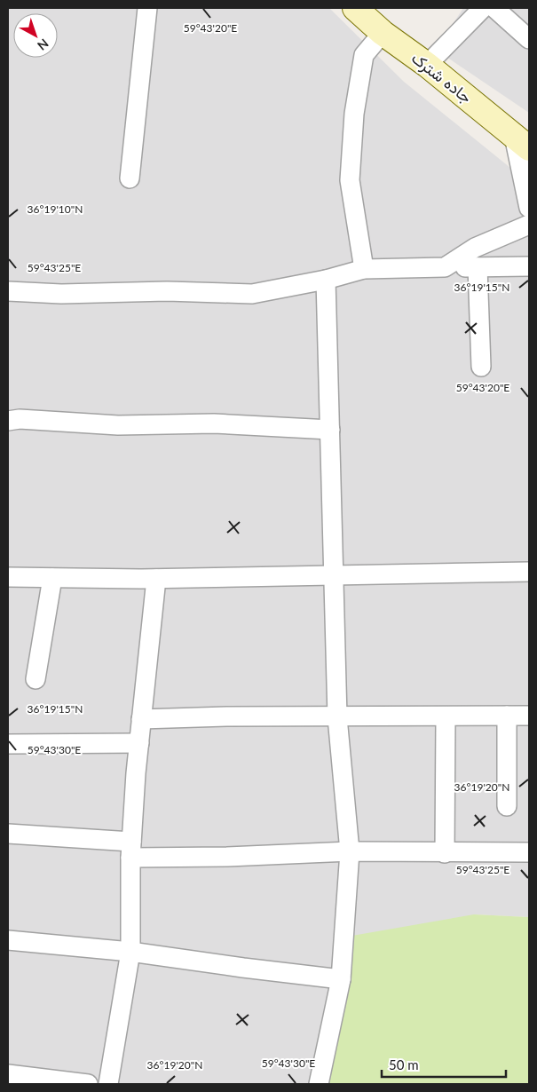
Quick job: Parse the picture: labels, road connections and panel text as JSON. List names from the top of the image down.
{
  "streets": {
    "main road": ["جاده شترک"]
  },
  "scale_bar": "50 m",
  "north": "bottom right",
  "coordinates": [
    "59°43'20\"E",
    "36°19'10\"N",
    "59°43'25\"E",
    "36°19'15\"N",
    "59°43'30\"E",
    "36°19'20\"N"
  ]
}
